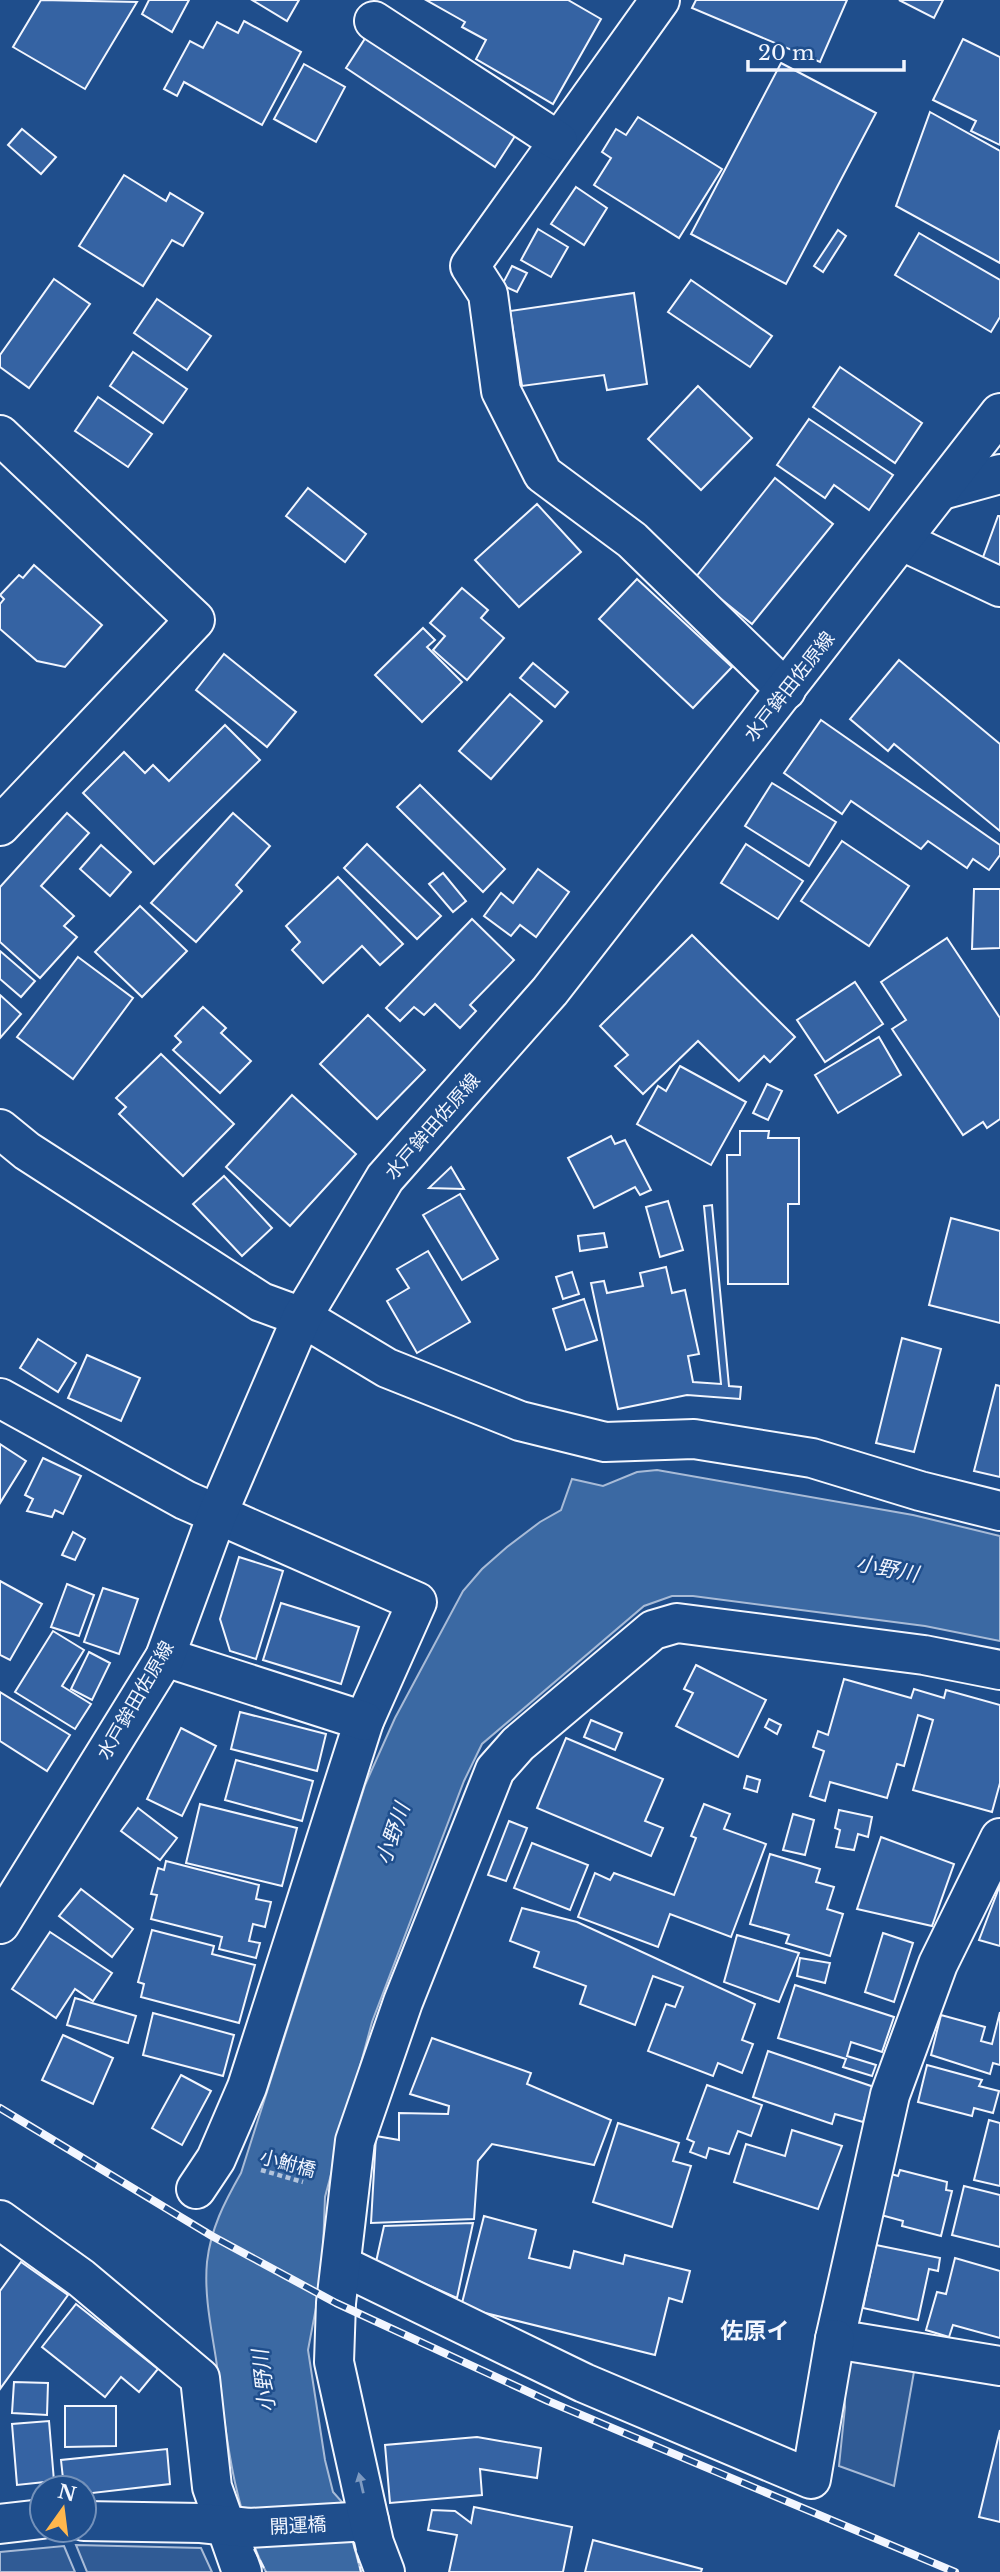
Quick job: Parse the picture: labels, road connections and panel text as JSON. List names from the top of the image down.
{
  "streets": {
    "street": ["水戸鉾田佐原線", "開運橋"],
    "path": ["小鮒橋"]
  },
  "districts": ["佐原イ"],
  "water": ["小野川"],
  "scale_bar": "20 m",
  "north": "top"
}
